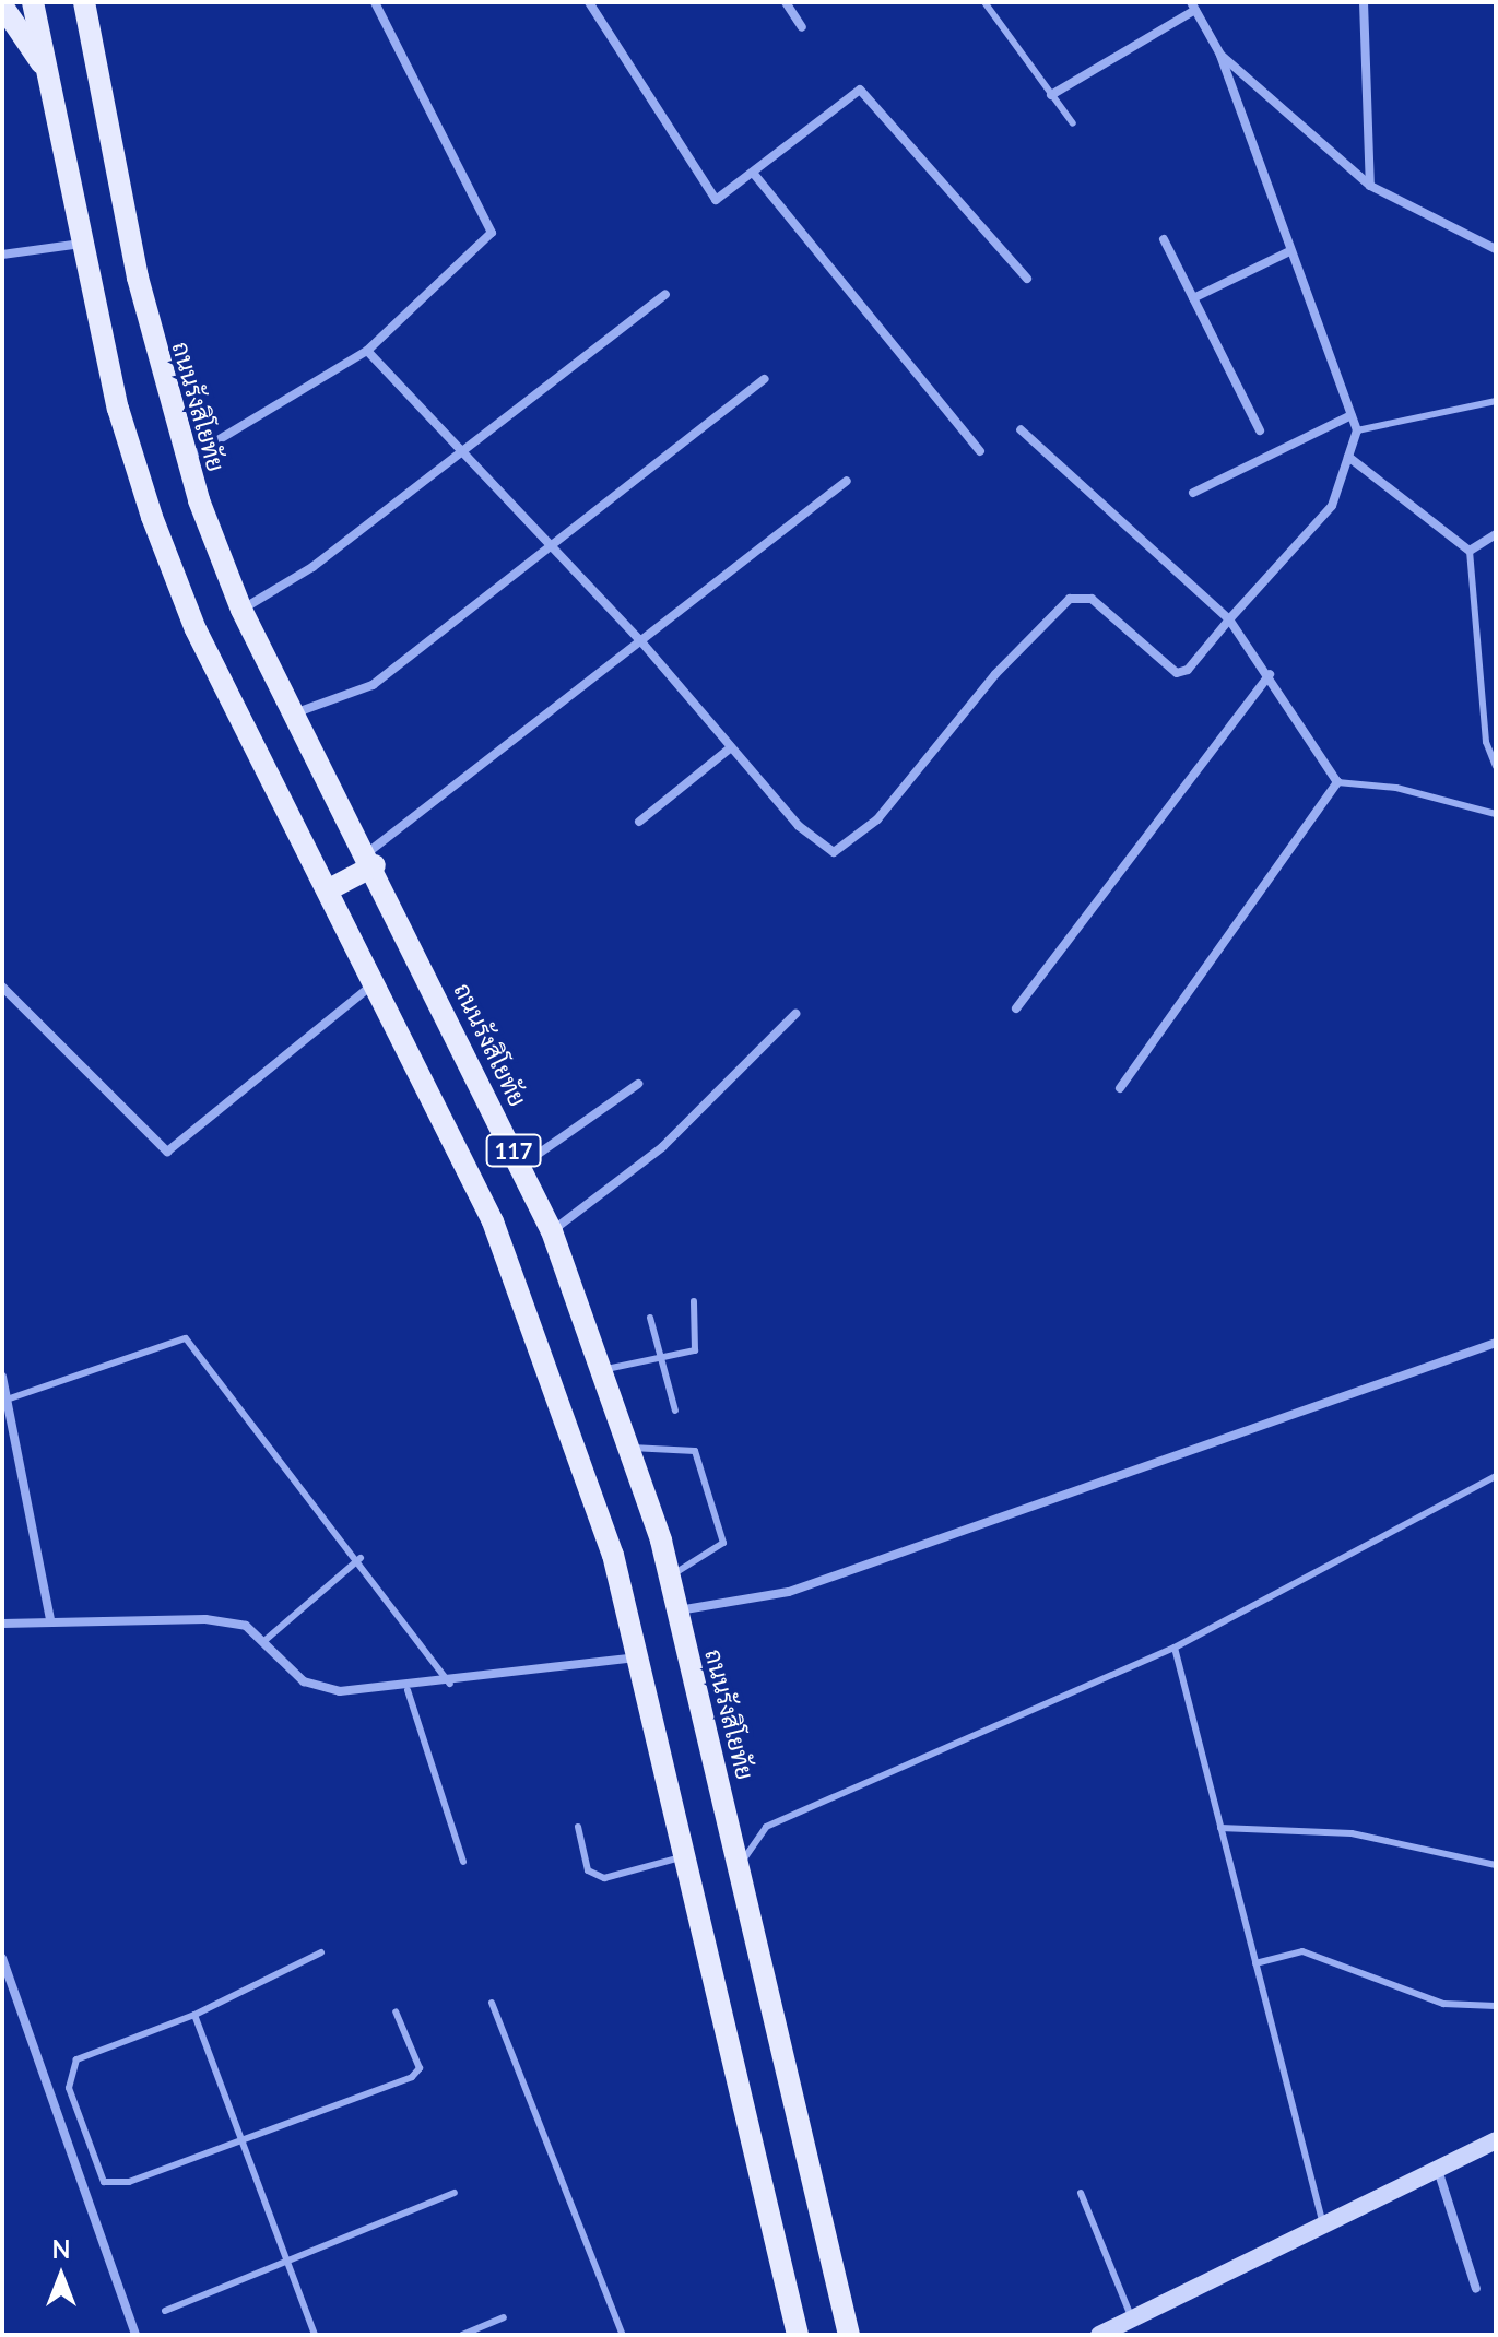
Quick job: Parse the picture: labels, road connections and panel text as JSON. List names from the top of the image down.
{
  "streets": {
    "main road": ["ถนนรังสิโยทัย", "117"]
  },
  "north": "top"
}
